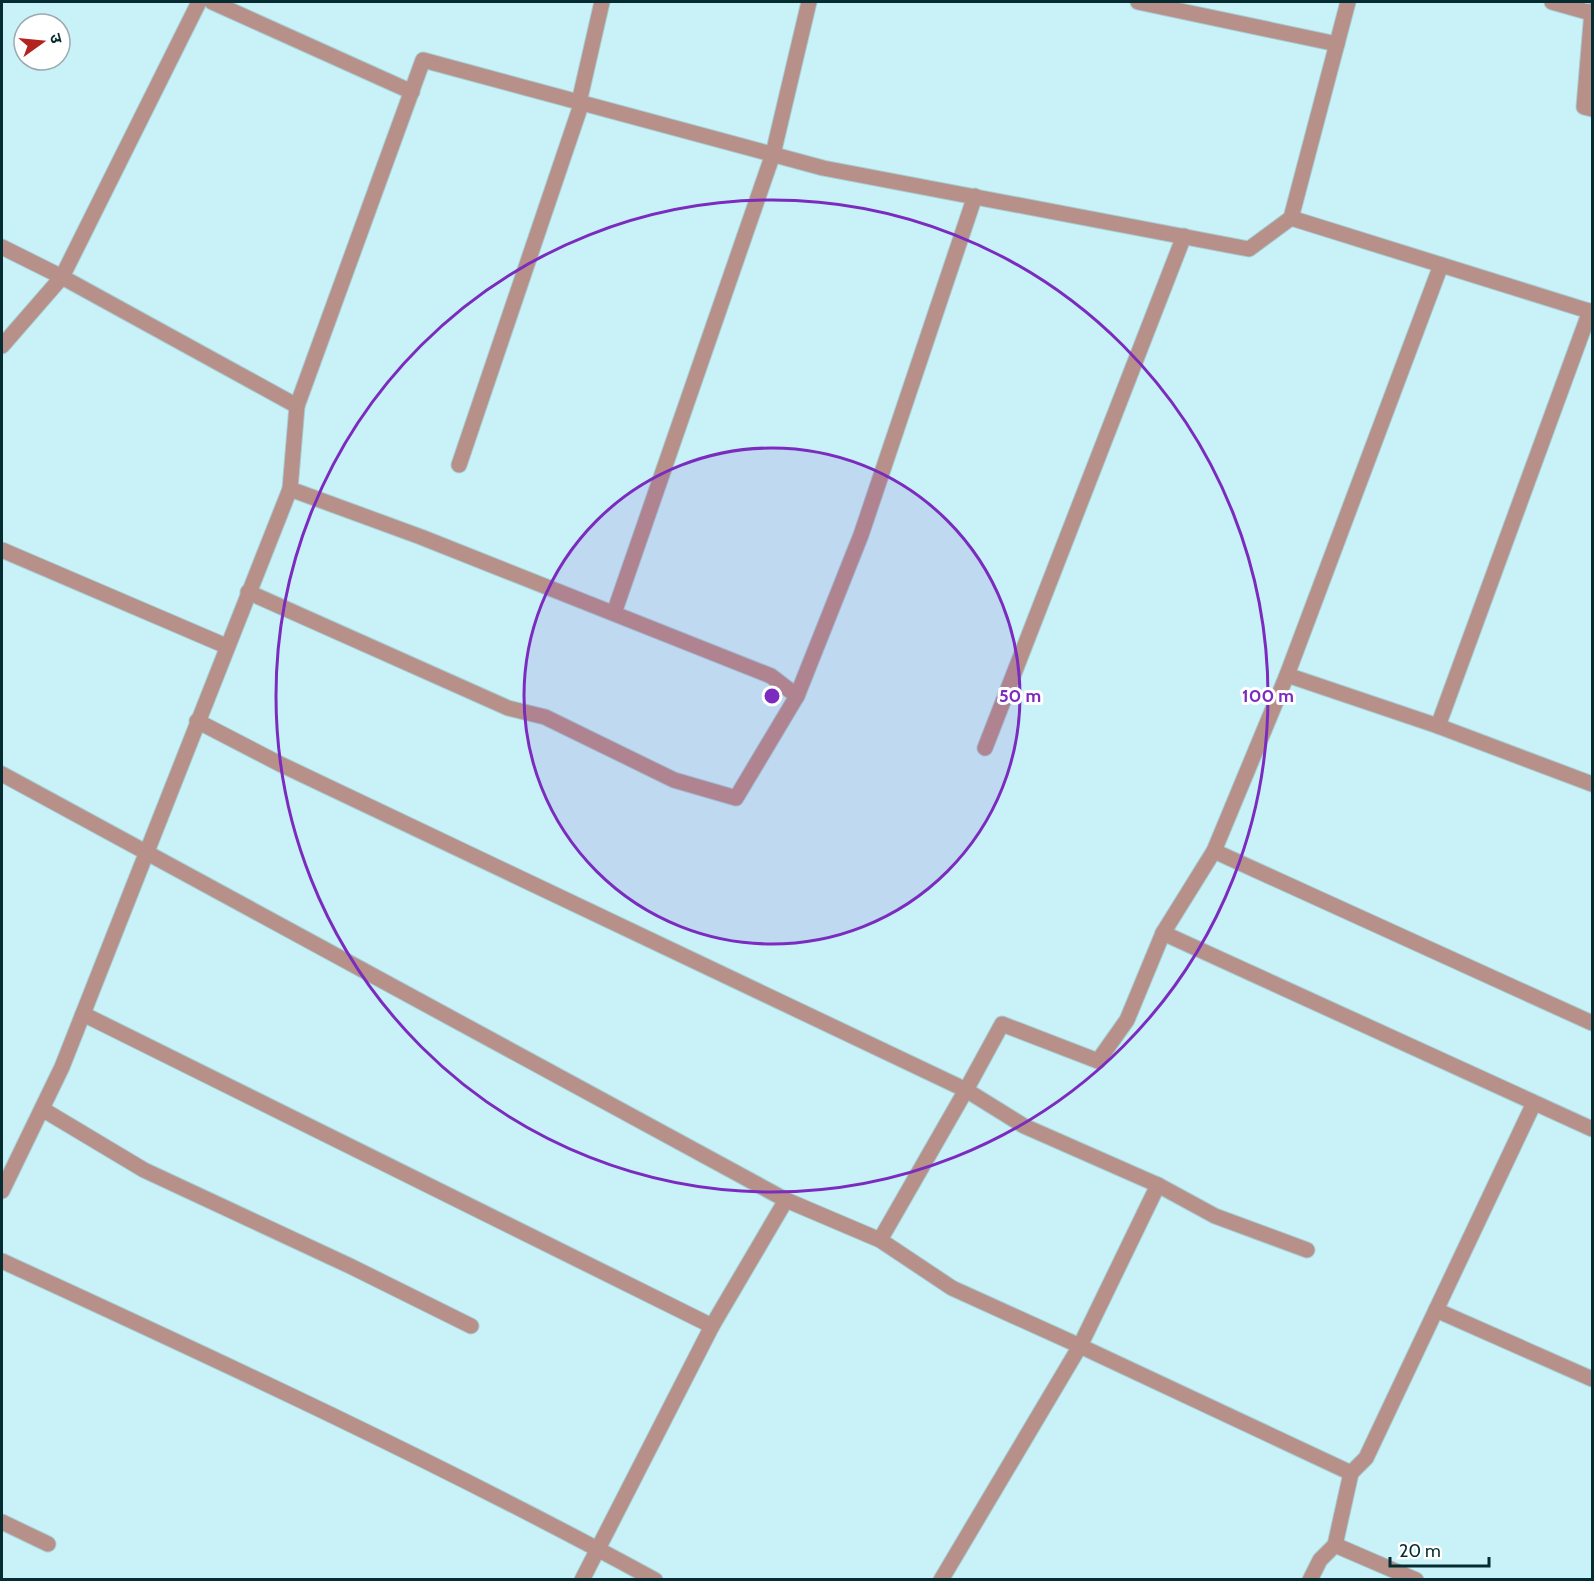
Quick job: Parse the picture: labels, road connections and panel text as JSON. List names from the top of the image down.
{
  "scale_bar": "20 m",
  "north": "right",
  "rings": ["50 m", "100 m"]
}
